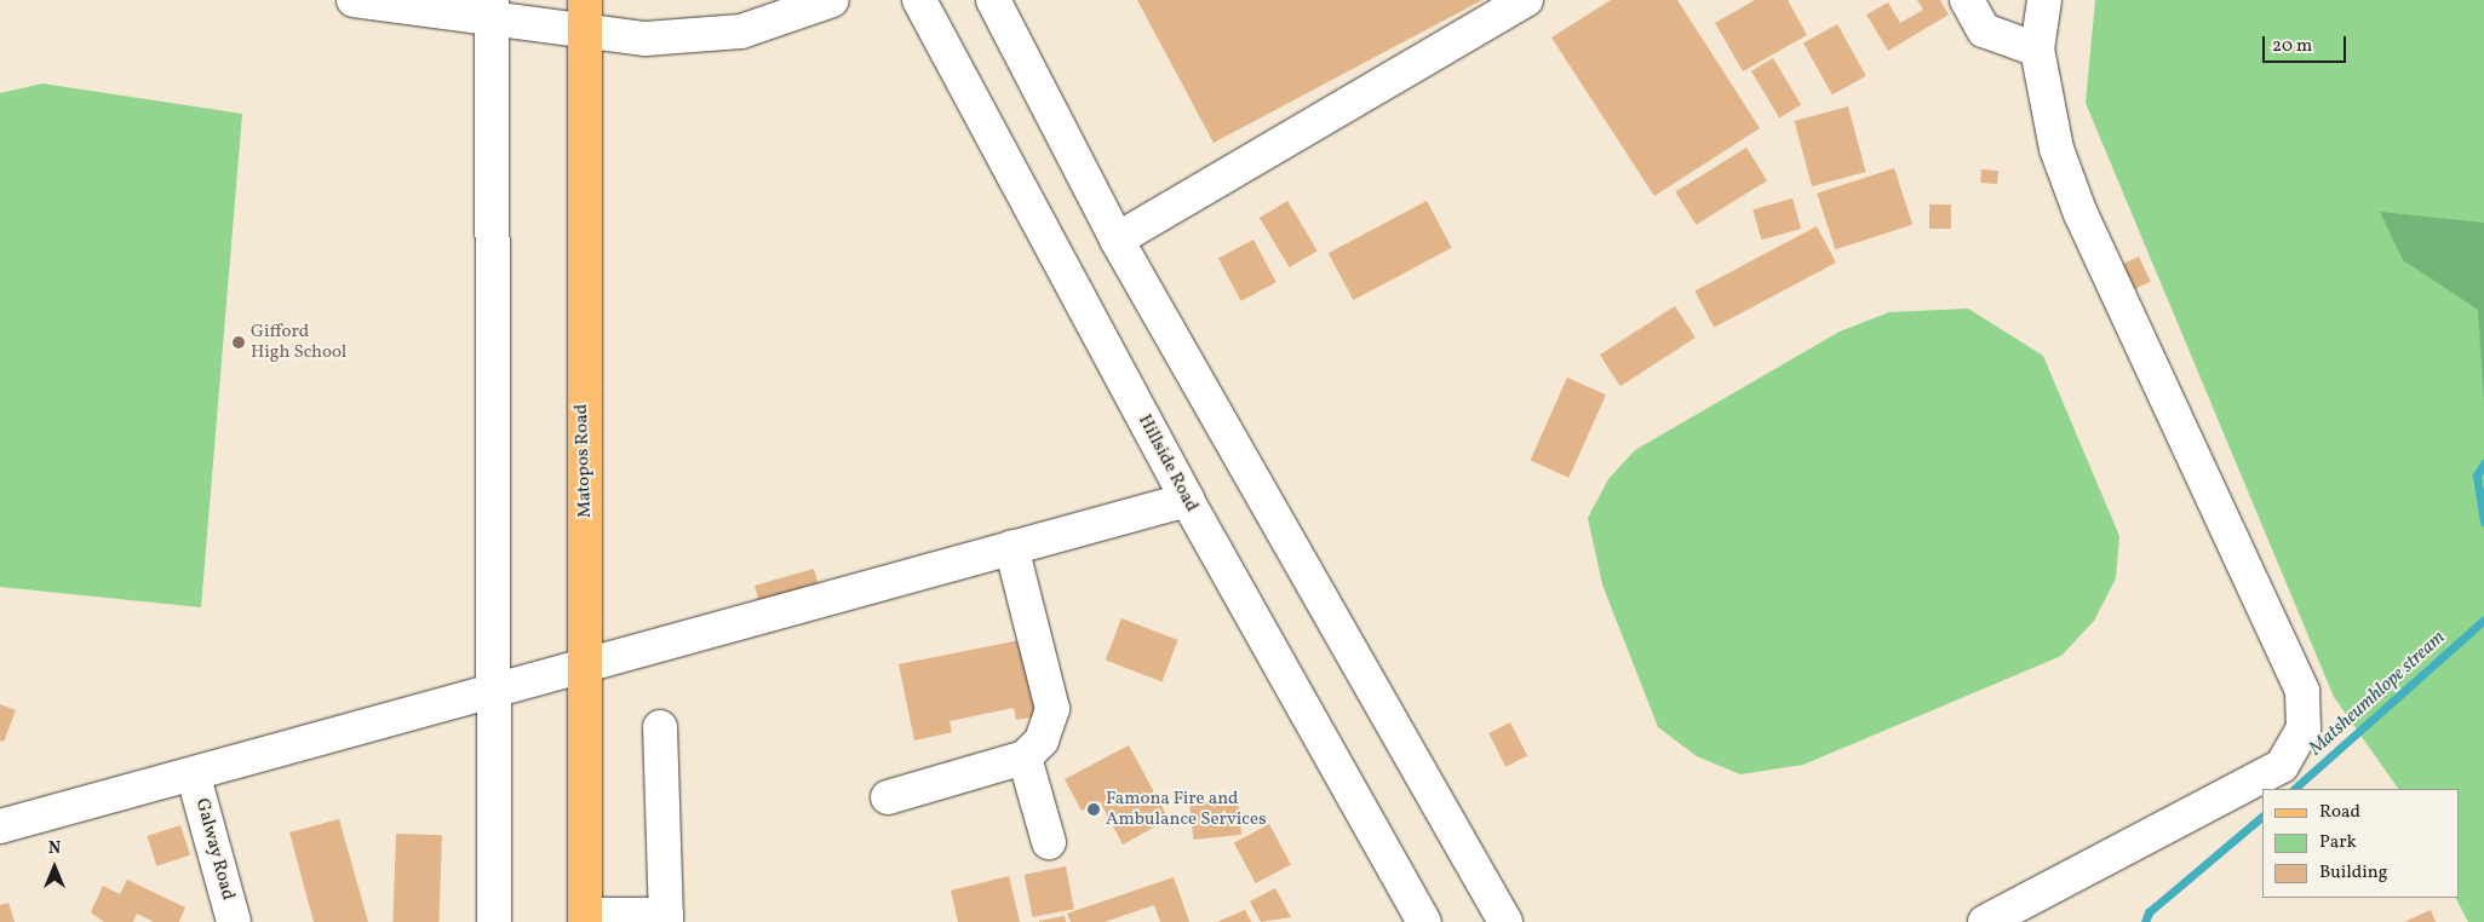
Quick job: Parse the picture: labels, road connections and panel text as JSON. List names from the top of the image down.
{
  "streets": {
    "main road": ["Matopos Road"],
    "street": ["Hillside Road", "Galway Road"]
  },
  "water": ["Matsheumhlope stream"],
  "places": ["Gifford High School", "Famona Fire and Ambulance Services"],
  "legend": ["Road", "Park", "Building"],
  "scale_bar": "20 m",
  "north": "top"
}
